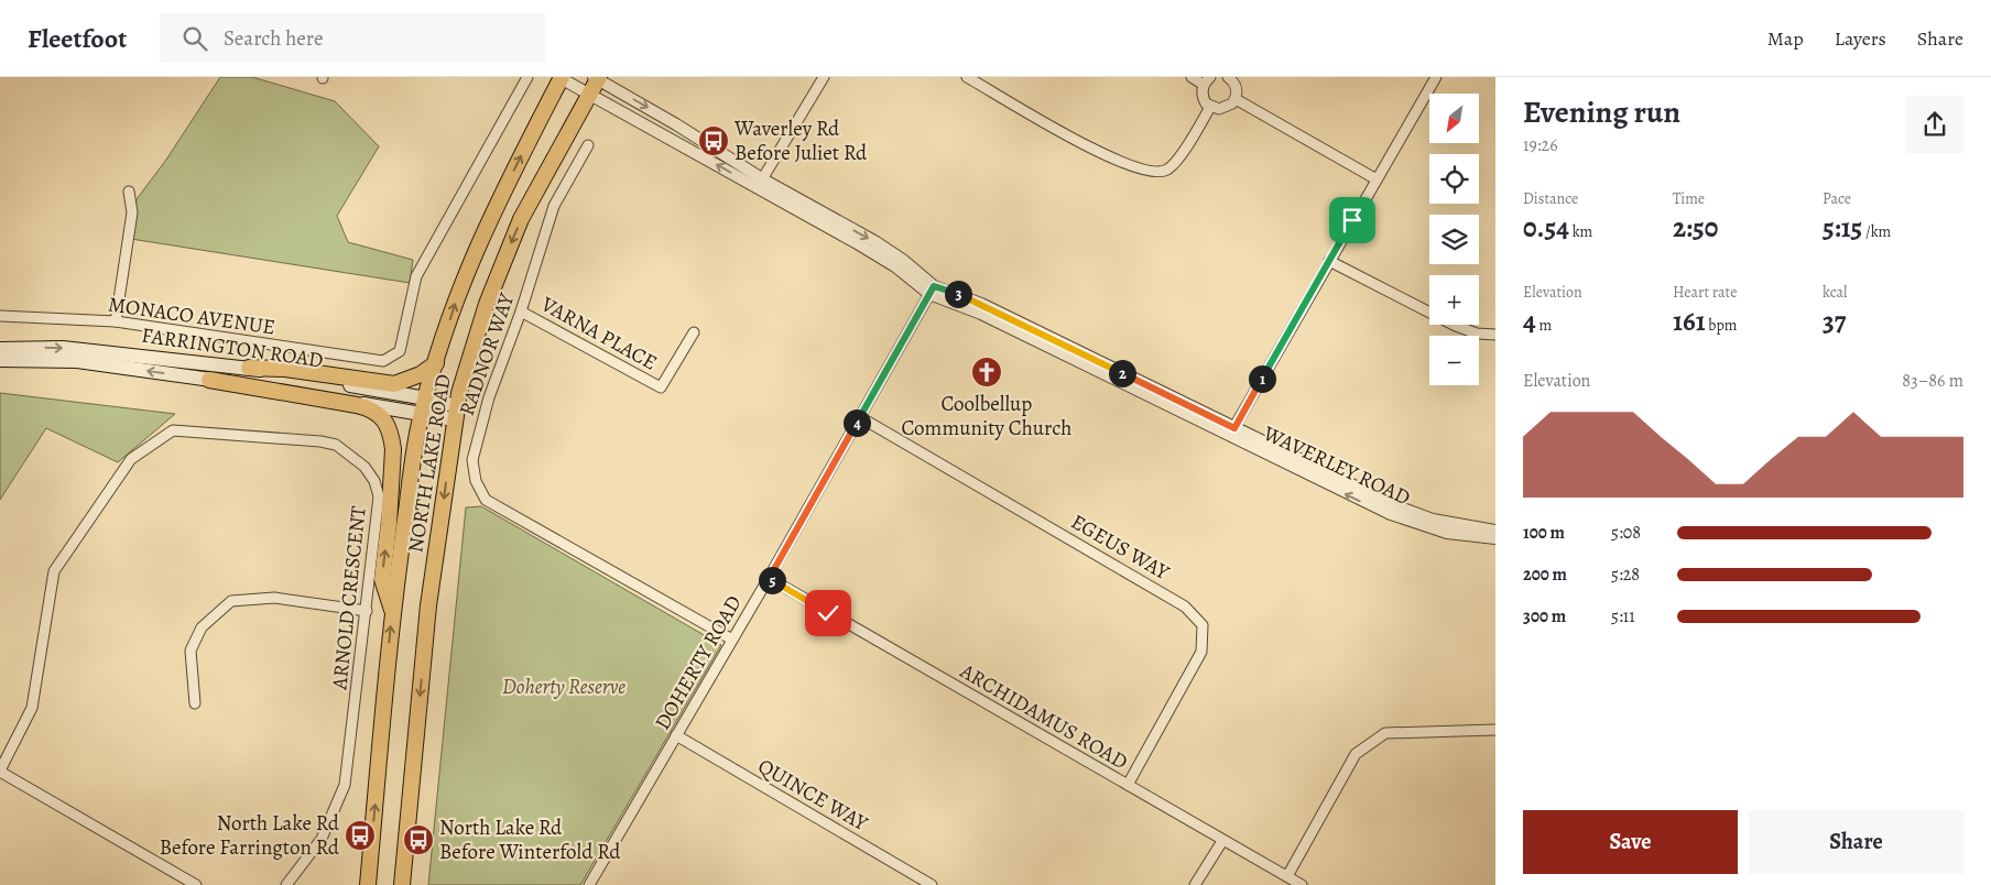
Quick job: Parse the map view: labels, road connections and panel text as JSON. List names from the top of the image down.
{
  "streets": {
    "main road": ["FARRINGTON ROAD", "NORTH LAKE ROAD"],
    "street": [
      "MONACO AVENUE",
      "VARNA PLACE",
      "RADNOR WAY",
      "WAVERLEY ROAD",
      "EGEUS WAY",
      "ARNOLD CRESCENT",
      "DOHERTY ROAD",
      "ARCHIDAMUS ROAD",
      "QUINCE WAY"
    ]
  },
  "crossings": [
    ["VARNA PLACE", "RADNOR WAY"],
    ["FARRINGTON ROAD", "NORTH LAKE ROAD"],
    ["RADNOR WAY", "DOHERTY ROAD"],
    ["NORTH LAKE ROAD", "WAVERLEY ROAD"],
    ["WAVERLEY ROAD", "DOHERTY ROAD"],
    ["EGEUS WAY", "DOHERTY ROAD"],
    ["EGEUS WAY", "ARCHIDAMUS ROAD"],
    ["DOHERTY ROAD", "ARCHIDAMUS ROAD"],
    ["DOHERTY ROAD", "QUINCE WAY"]
  ],
  "parks": ["Doherty Reserve"],
  "places": {
    "bus stop": ["Waverley Rd Before Juliet Rd", "North Lake Rd Before Farrington Rd", "North Lake Rd Before Winterfold Rd"],
    "church": ["Coolbellup Community Church"]
  },
  "north": "bottom left",
  "page": {
    "header": "Fleetfoot",
    "search": "Search here",
    "nav": ["Map", "Layers", "Share"],
    "heading": ["Evening run", "19:26"],
    "map_buttons": ["+", "−"],
    "stats": [
      ["Distance", "0.54 km"],
      ["Time", "2:50"],
      ["Pace", "5:15 /km"],
      ["Elevation", "4 m"],
      ["Heart rate", "161 bpm"],
      ["kcal", "37"]
    ],
    "pins": [
      "3",
      "2",
      "1",
      "4",
      "5"
    ],
    "chart": ["Elevation", "83–86 m"],
    "list": [
      {
        "name": "100 m",
        "note": "5:08"
      },
      {
        "name": "200 m",
        "note": "5:28"
      },
      {
        "name": "300 m",
        "note": "5:11"
      }
    ],
    "buttons": ["Save", "Share"]
  }
}
